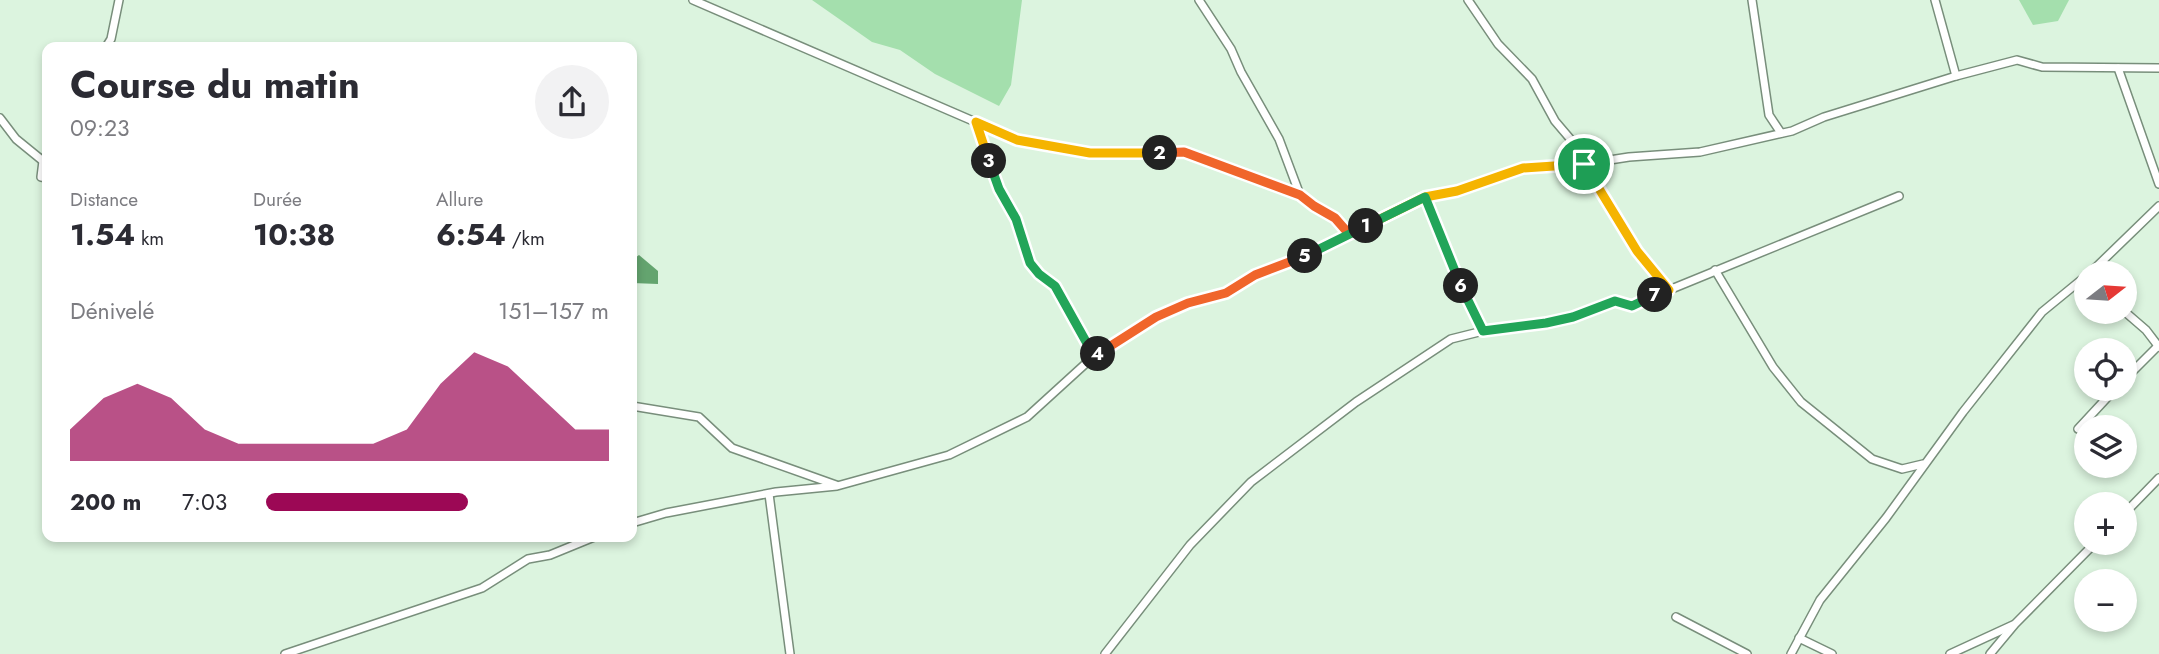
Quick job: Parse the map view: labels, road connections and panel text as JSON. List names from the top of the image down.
{
  "north": "right",
  "page": {
    "heading": ["Course du matin", "09:23"],
    "pins": [
      "2",
      "3",
      "1",
      "5",
      "6",
      "7",
      "4"
    ],
    "stats": [
      ["Distance", "1.54 km"],
      ["Durée", "10:38"],
      ["Allure", "6:54 /km"]
    ],
    "map_buttons": ["+", "−"],
    "chart": ["Dénivelé", "151–157 m"],
    "list": [
      {
        "name": "200 m",
        "note": "7:03"
      }
    ]
  }
}
